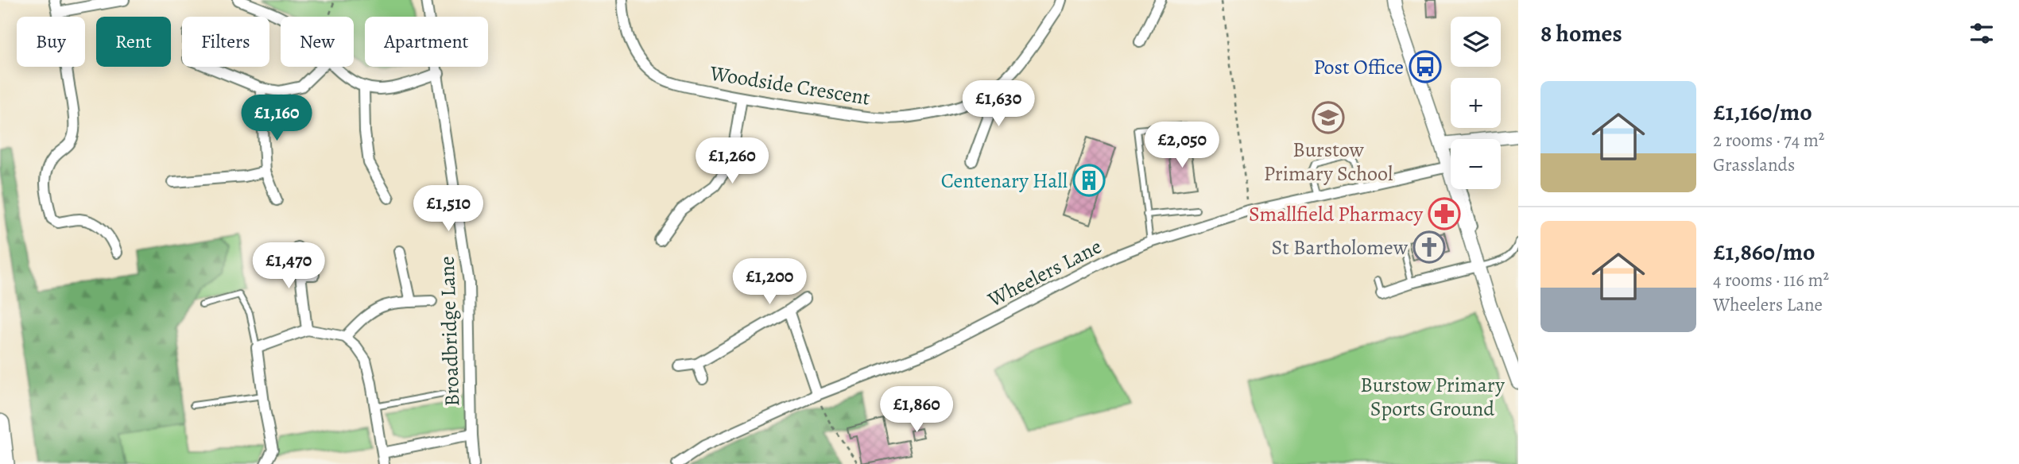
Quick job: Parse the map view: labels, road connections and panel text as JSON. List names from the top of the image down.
{
  "streets": {
    "street": ["Woodside Crescent", "Wheelers Lane", "Broadbridge Lane"]
  },
  "parks": ["Burstow Primary Sports Ground"],
  "places": {
    "bus stop": ["Post Office"],
    "school or university": ["Burstow Primary School"],
    "building": ["Centenary Hall"],
    "pharmacy": ["Smallfield Pharmacy"],
    "church": ["St Bartholomew"]
  },
  "page": {
    "heading": "8 homes",
    "map_buttons": ["+", "−"],
    "chip": [
      "Buy",
      "Rent",
      "Filters",
      "New",
      "Apartment"
    ],
    "list": [
      {
        "name": "£1,160/mo",
        "note": "2 rooms · 74 m² · Grasslands"
      },
      {
        "name": "£1,860/mo",
        "note": "4 rooms · 116 m² · Wheelers Lane"
      }
    ],
    "price": [
      "£1,630",
      "£1,160",
      "£2,050",
      "£1,260",
      "£1,510",
      "£1,470",
      "£1,200",
      "£1,860"
    ]
  }
}
